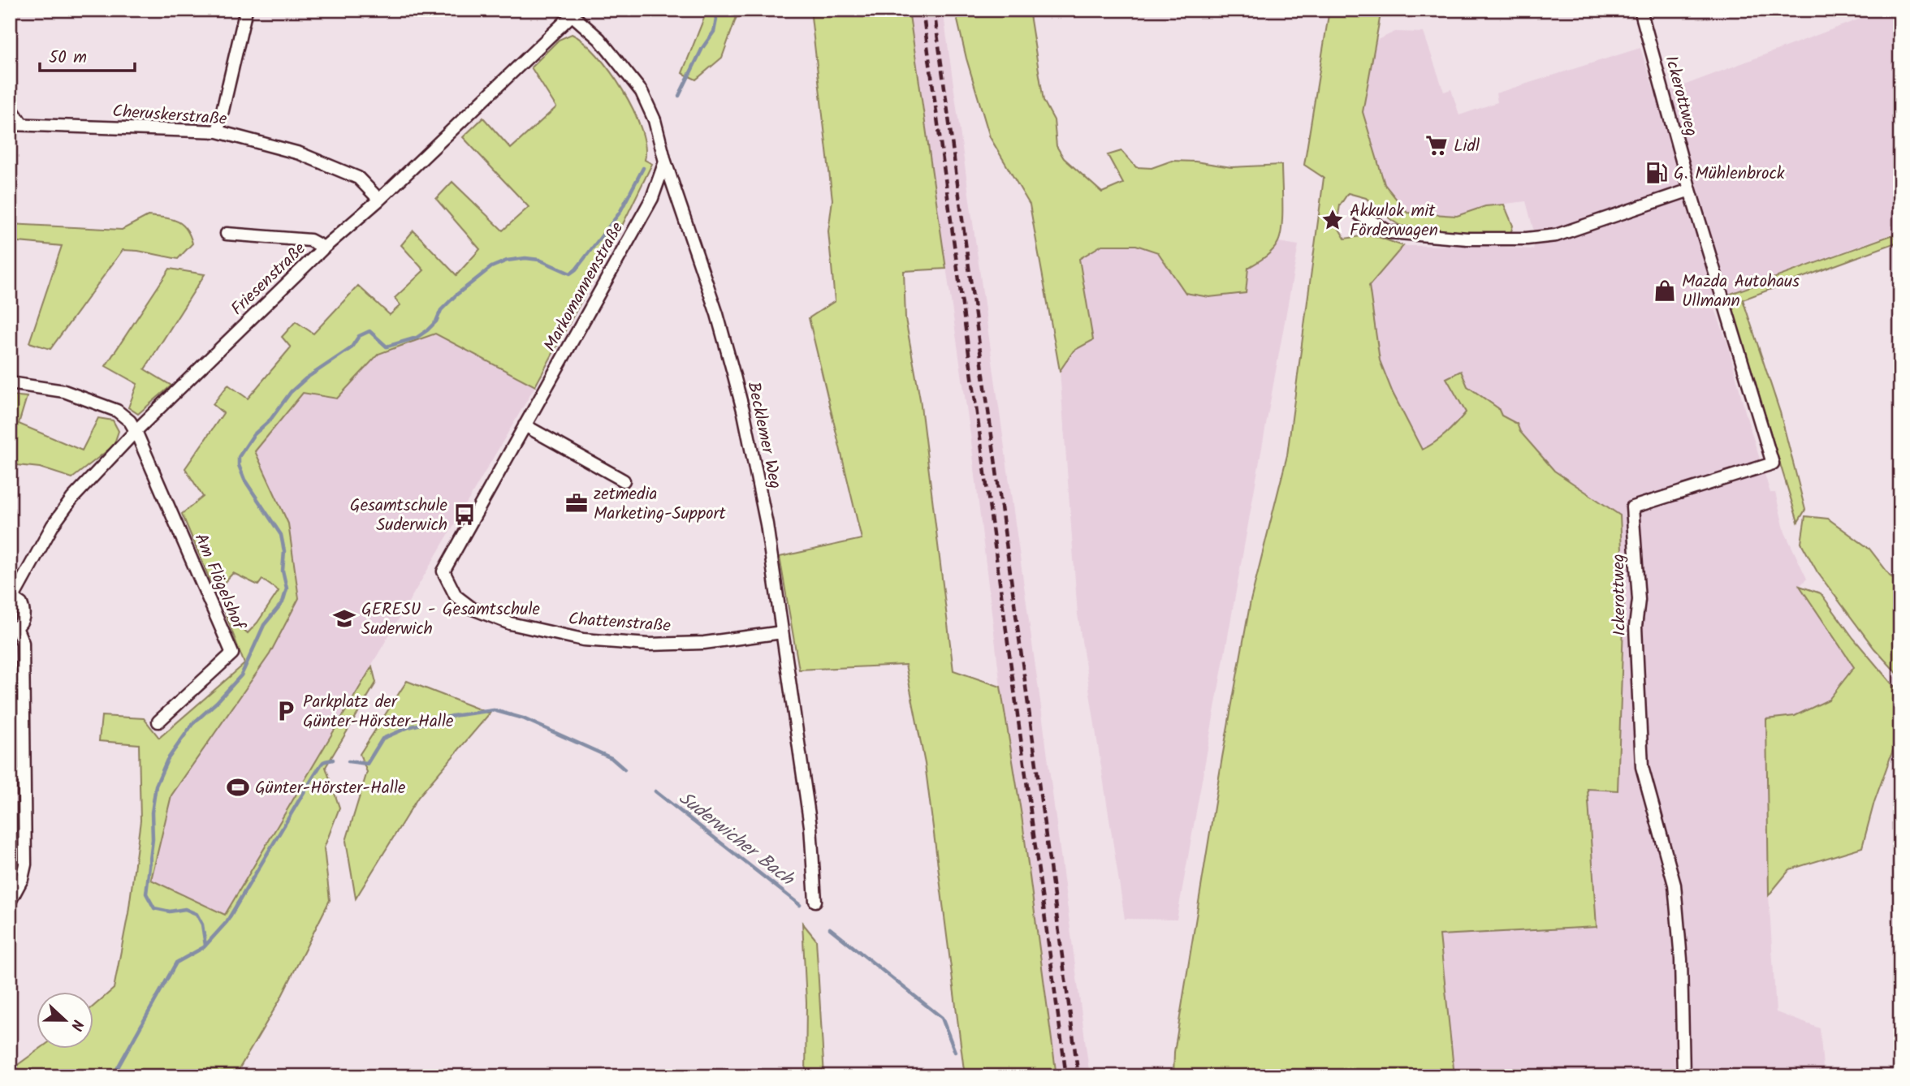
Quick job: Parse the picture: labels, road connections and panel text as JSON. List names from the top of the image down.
{
  "streets": {
    "street": [
      "Ickerottweg",
      "Cheruskerstraße",
      "Friesenstraße",
      "Markomannenstraße",
      "Becklemer Weg",
      "Am Flögelshof",
      "Chattenstraße"
    ]
  },
  "crossings": [
    ["Cheruskerstraße", "Friesenstraße"],
    ["Friesenstraße", "Becklemer Weg"],
    ["Friesenstraße", "Am Flögelshof"],
    ["Markomannenstraße", "Becklemer Weg"],
    ["Markomannenstraße", "Chattenstraße"],
    ["Becklemer Weg", "Chattenstraße"]
  ],
  "water": ["Suderwicher Bach"],
  "places": {
    "supermarket": ["Lidl"],
    "fuel station": ["G. Mühlenbrock"],
    "place": ["Akkulok mit Förderwagen"],
    "shop": ["Mazda Autohaus Ullmann"],
    "office": ["zetmedia Marketing-Support"],
    "bus stop": ["Gesamtschule Suderwich"],
    "school or university": ["GERESU - Gesamtschule Suderwich"],
    "parking": ["Parkplatz der Günter-Hörster-Halle"],
    "sports": ["Günter-Hörster-Halle"]
  },
  "scale_bar": "50 m",
  "north": "right"
}
